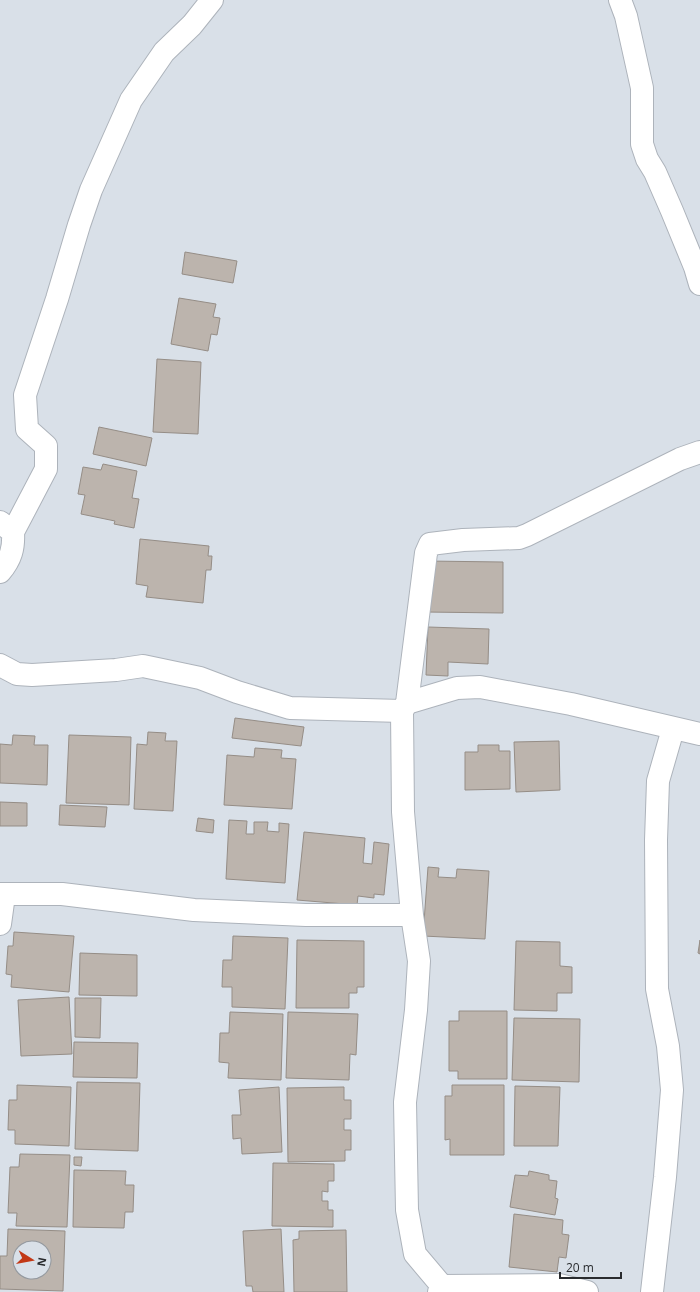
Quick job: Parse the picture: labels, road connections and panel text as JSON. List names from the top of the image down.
{
  "scale_bar": "20 m",
  "north": "right"
}
